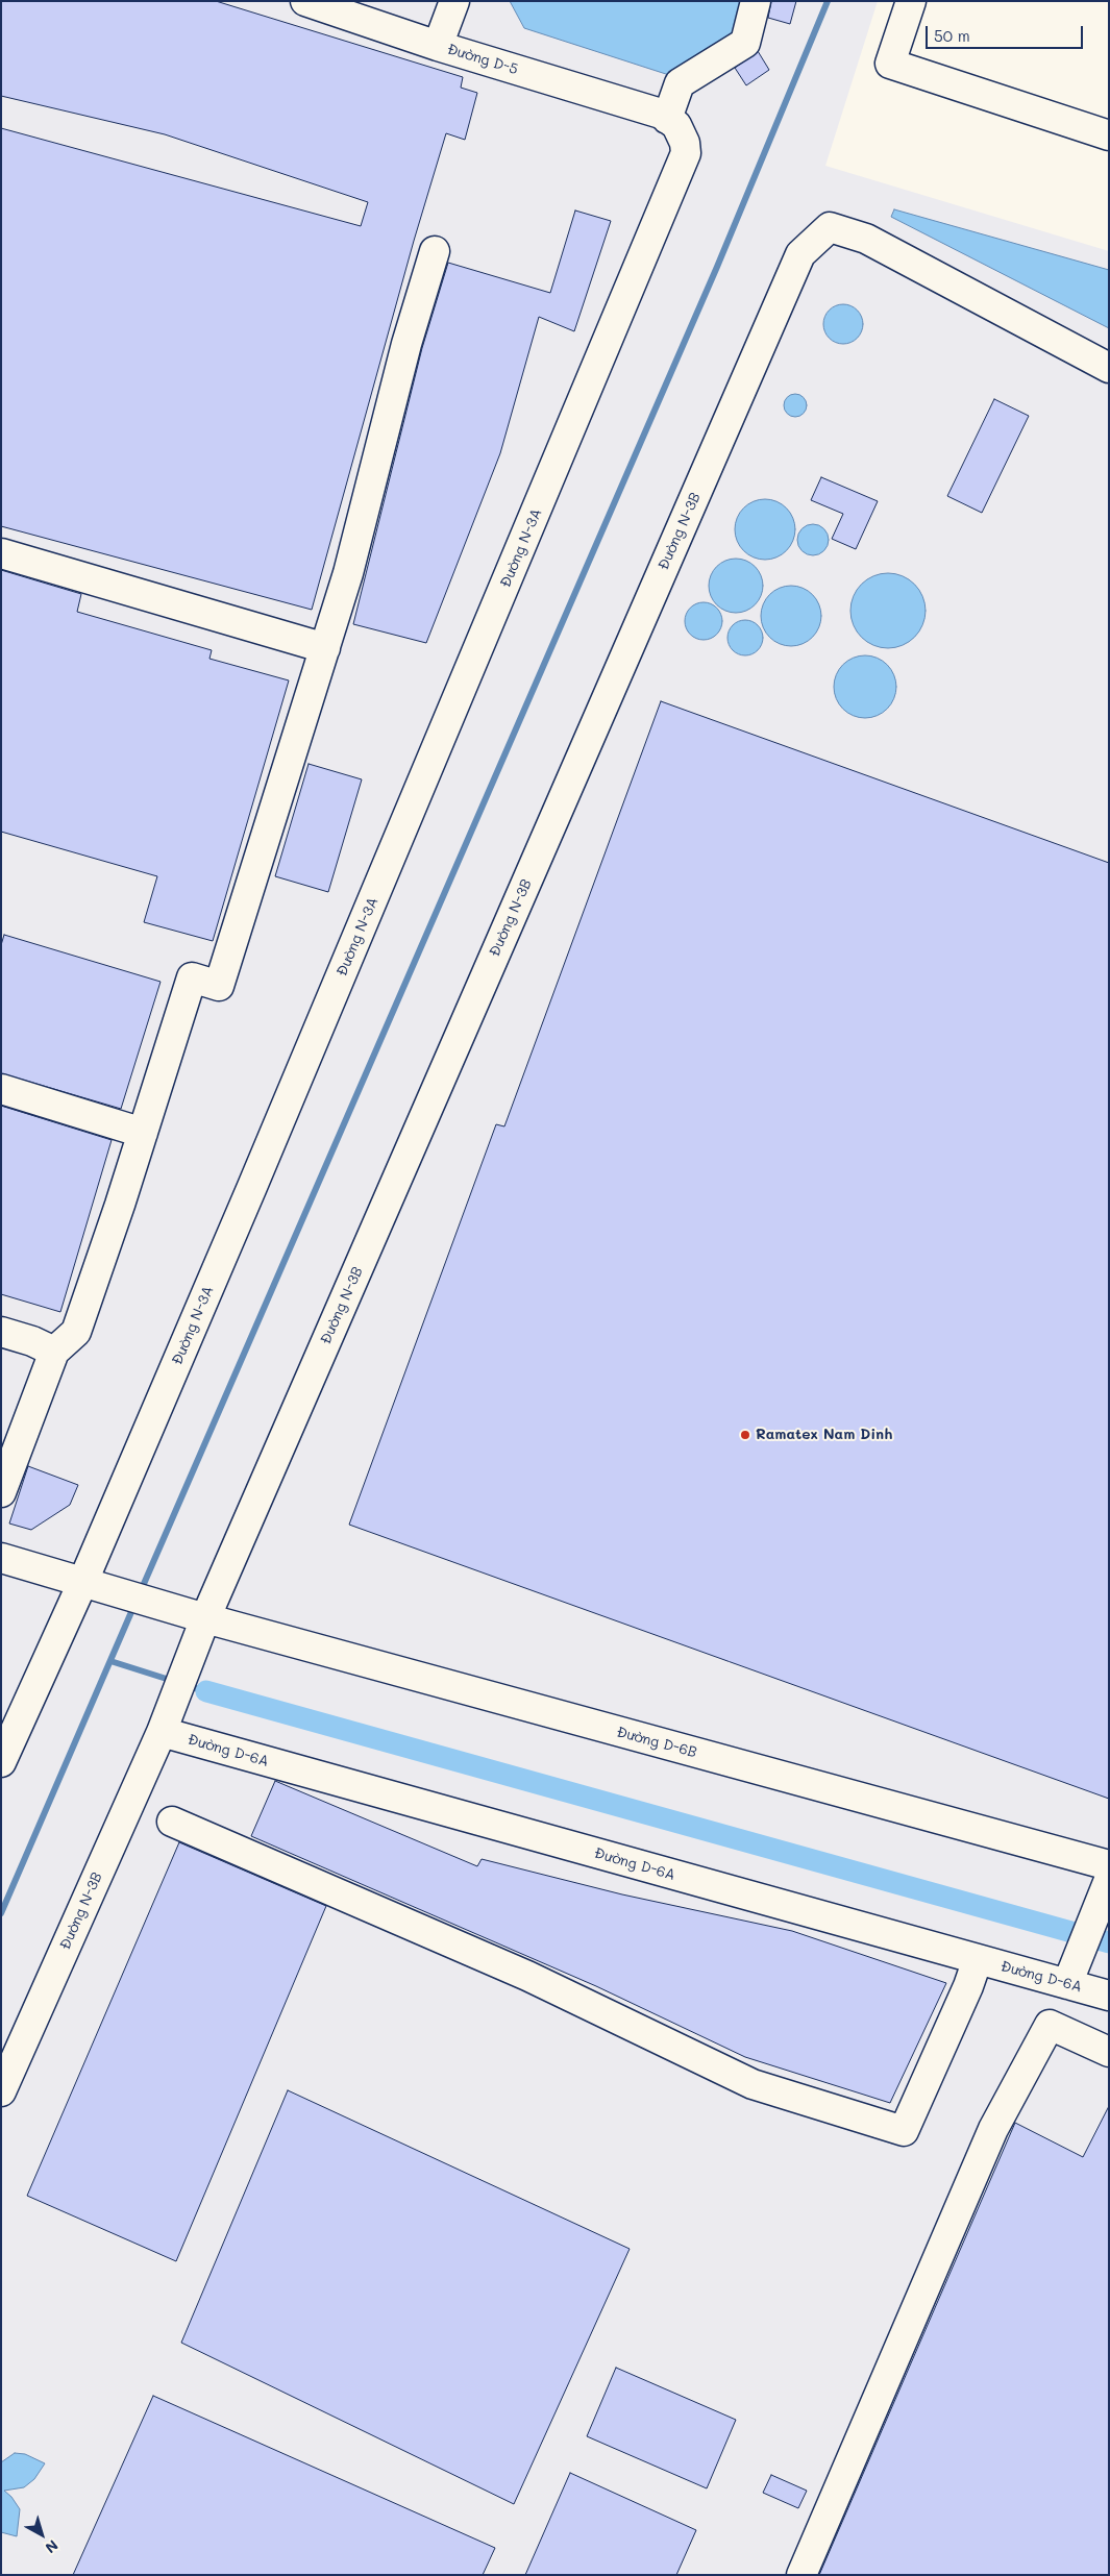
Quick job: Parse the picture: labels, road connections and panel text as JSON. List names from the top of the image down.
{
  "streets": {
    "street": [
      "Đường D-5",
      "Đường N-3B",
      "Đường N-3A",
      "Đường D-6B",
      "Đường D-6A"
    ]
  },
  "crossings": [
    ["Đường D-5", "Đường N-3A"],
    ["Đường N-3B", "Đường D-6B"],
    ["Đường N-3B", "Đường D-6A"],
    ["Đường N-3A", "Đường D-6B"]
  ],
  "places": ["Ramatex Nam Dinh"],
  "scale_bar": "50 m",
  "north": "bottom right"
}
